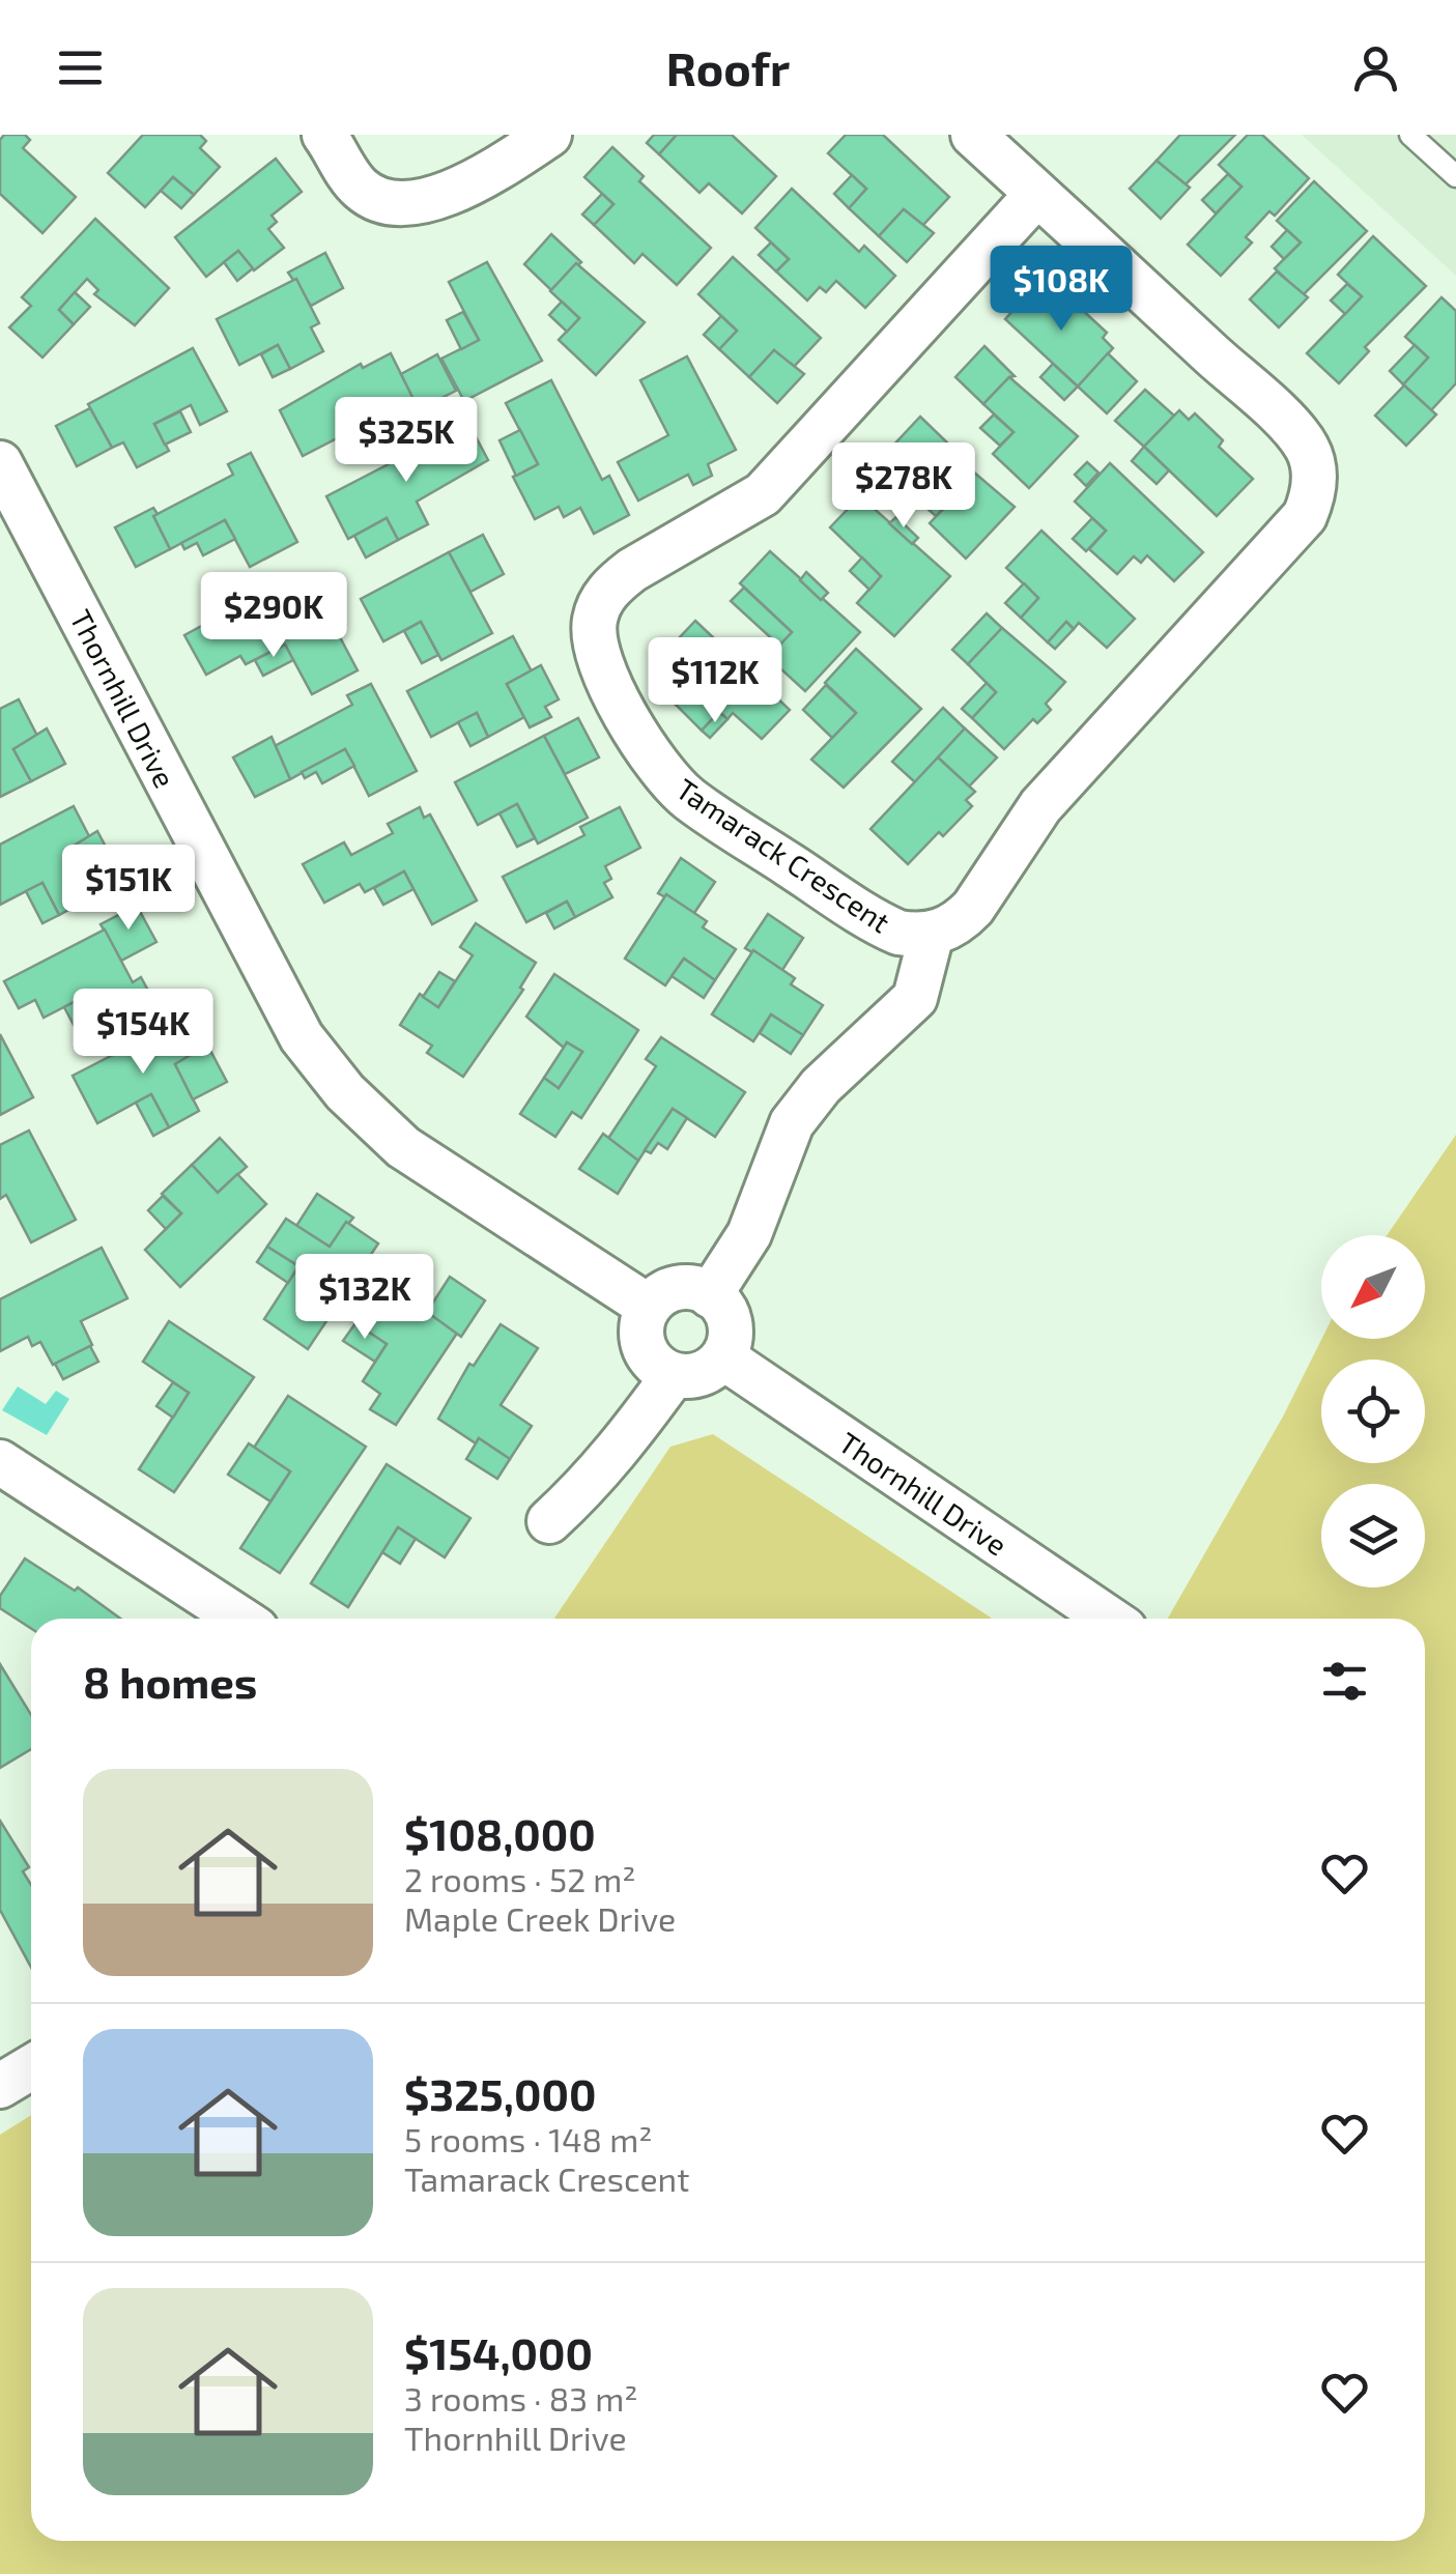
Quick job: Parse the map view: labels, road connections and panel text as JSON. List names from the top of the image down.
{
  "streets": {
    "street": ["Thornhill Drive", "Tamarack Crescent"]
  },
  "north": "bottom left",
  "page": {
    "header": "Roofr",
    "price": [
      "$108K",
      "$325K",
      "$278K",
      "$290K",
      "$112K",
      "$151K",
      "$154K",
      "$132K"
    ],
    "heading": "8 homes",
    "list": [
      {
        "name": "$108,000",
        "note": "2 rooms · 52 m² · Maple Creek Drive"
      },
      {
        "name": "$325,000",
        "note": "5 rooms · 148 m² · Tamarack Crescent"
      },
      {
        "name": "$154,000",
        "note": "3 rooms · 83 m² · Thornhill Drive"
      }
    ]
  }
}
